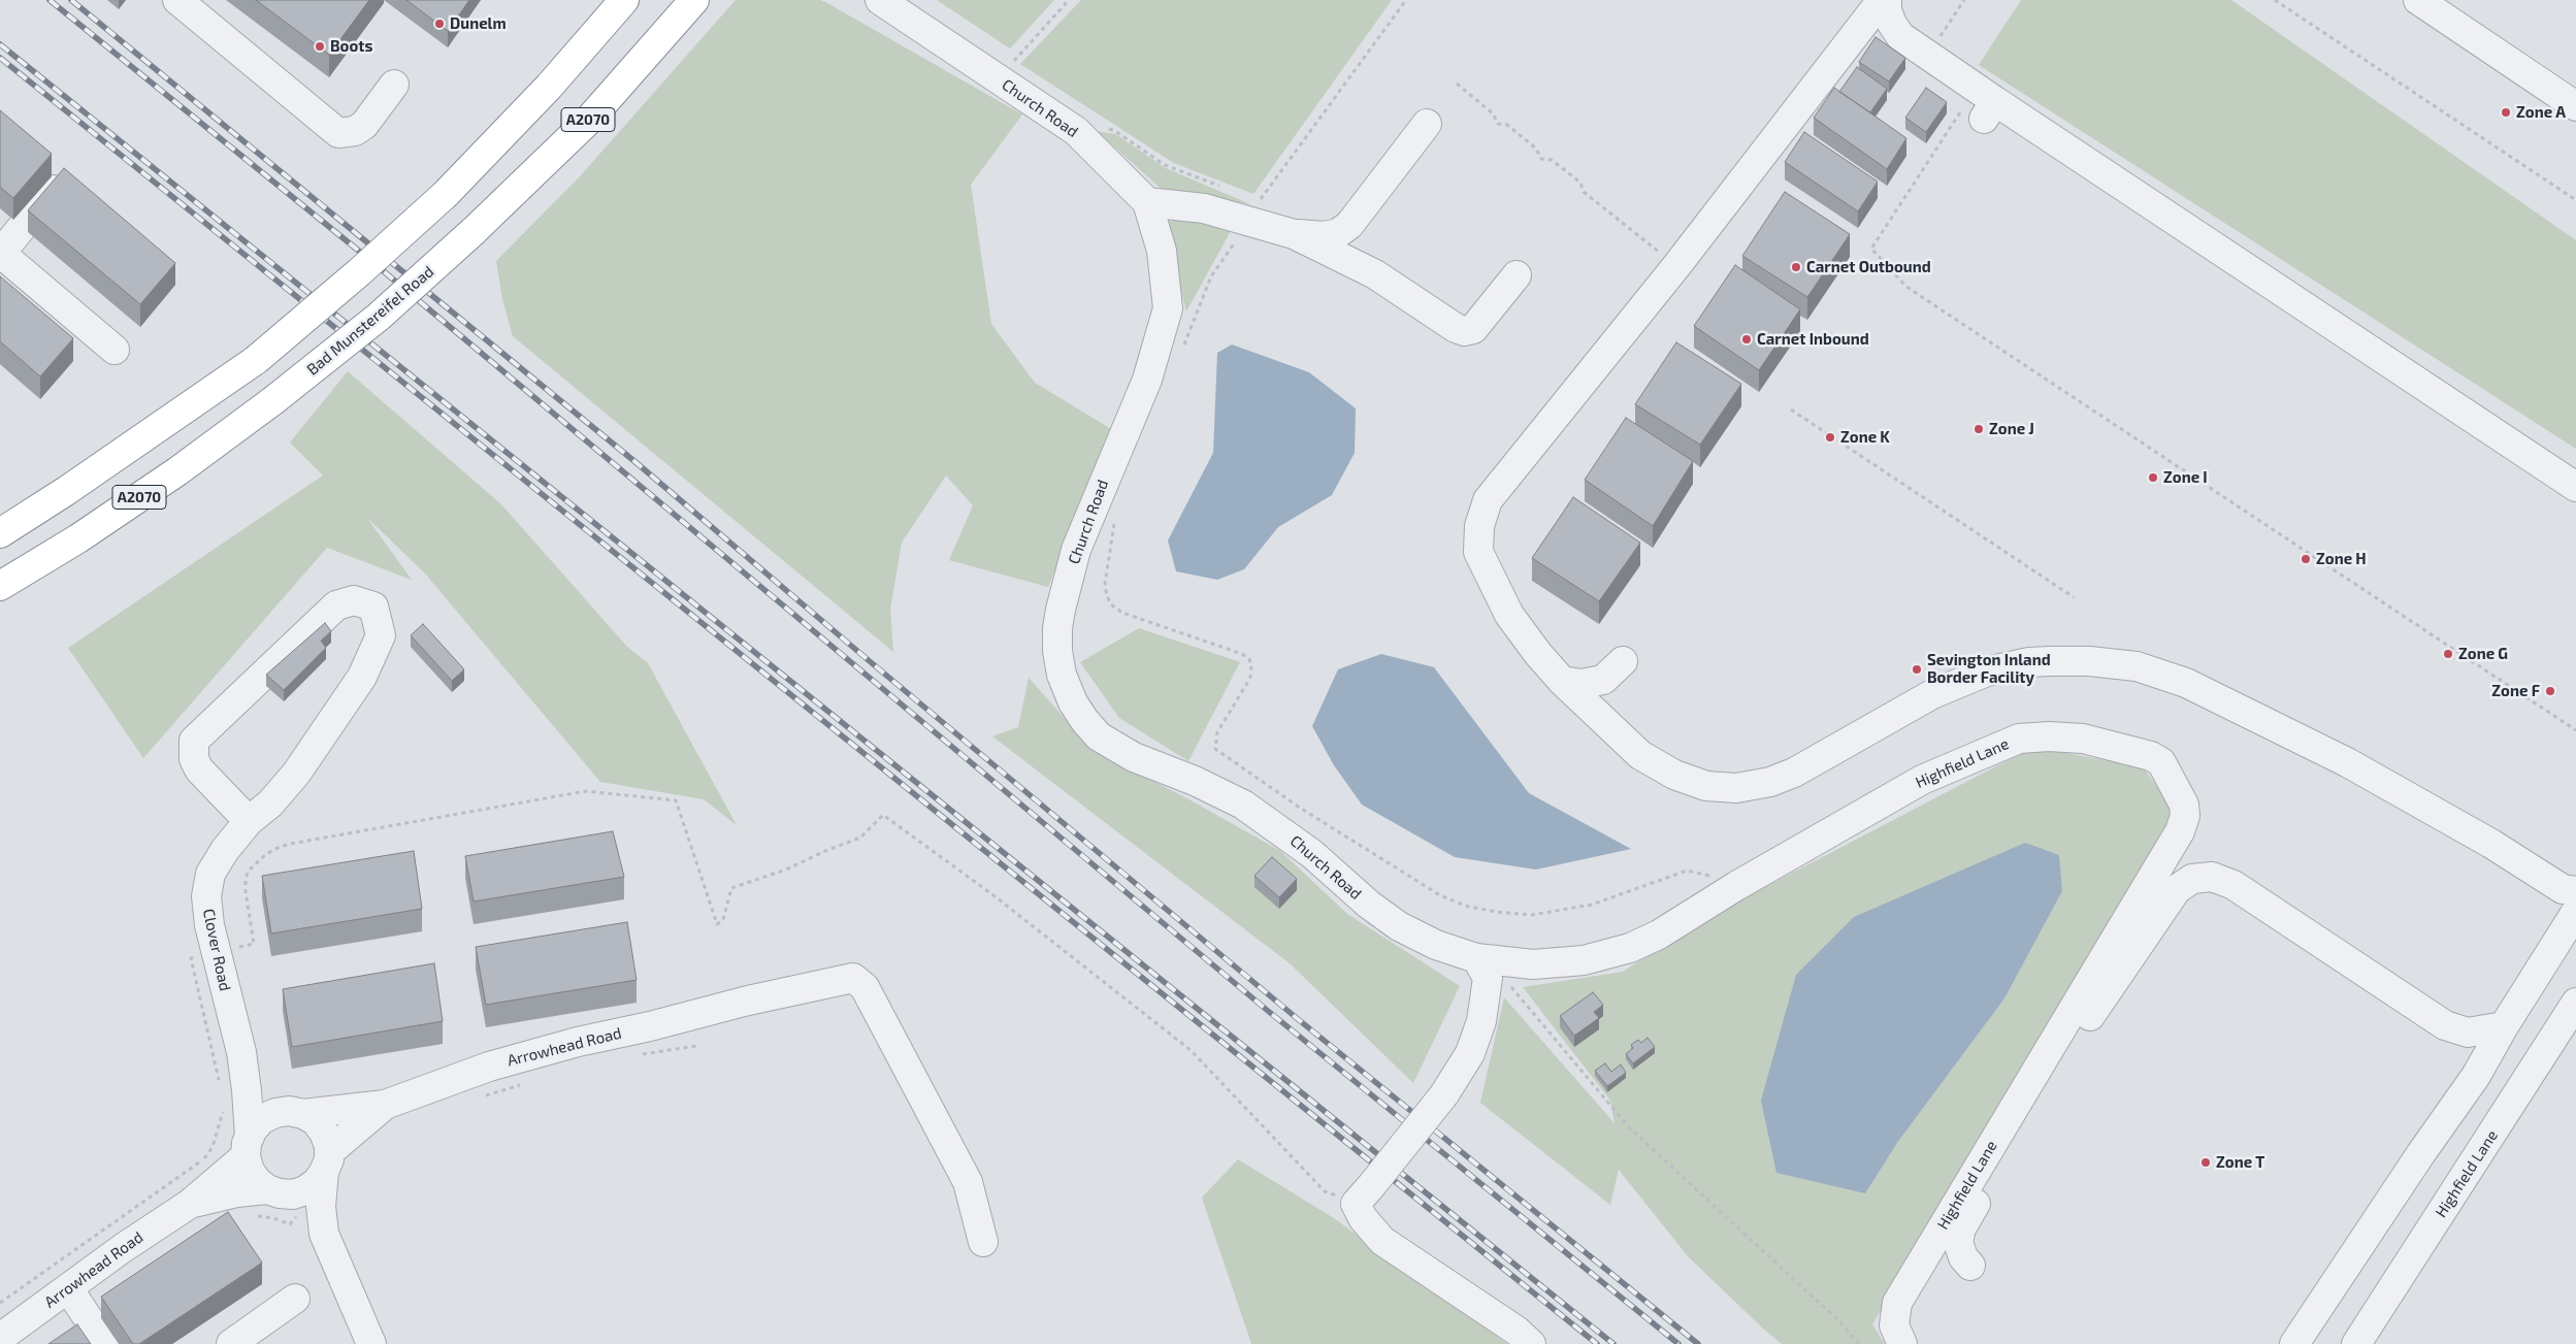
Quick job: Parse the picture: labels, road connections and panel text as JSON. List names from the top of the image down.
{
  "streets": {
    "highway": ["A2070", "Bad Munstereifel Road"],
    "street": [
      "Church Road",
      "Highfield Lane",
      "Clover Road",
      "Arrowhead Road"
    ]
  },
  "crossings": [
    ["Church Road", "Highfield Lane"],
    ["Clover Road", "Arrowhead Road"]
  ],
  "places": [
    "Dunelm",
    "Boots",
    "Zone A",
    "Carnet Outbound",
    "Carnet Inbound",
    "Zone J",
    "Zone K",
    "Zone I",
    "Zone H",
    "Zone G",
    "Sevington Inland Border Facility",
    "Zone F",
    "Zone T"
  ]
}
